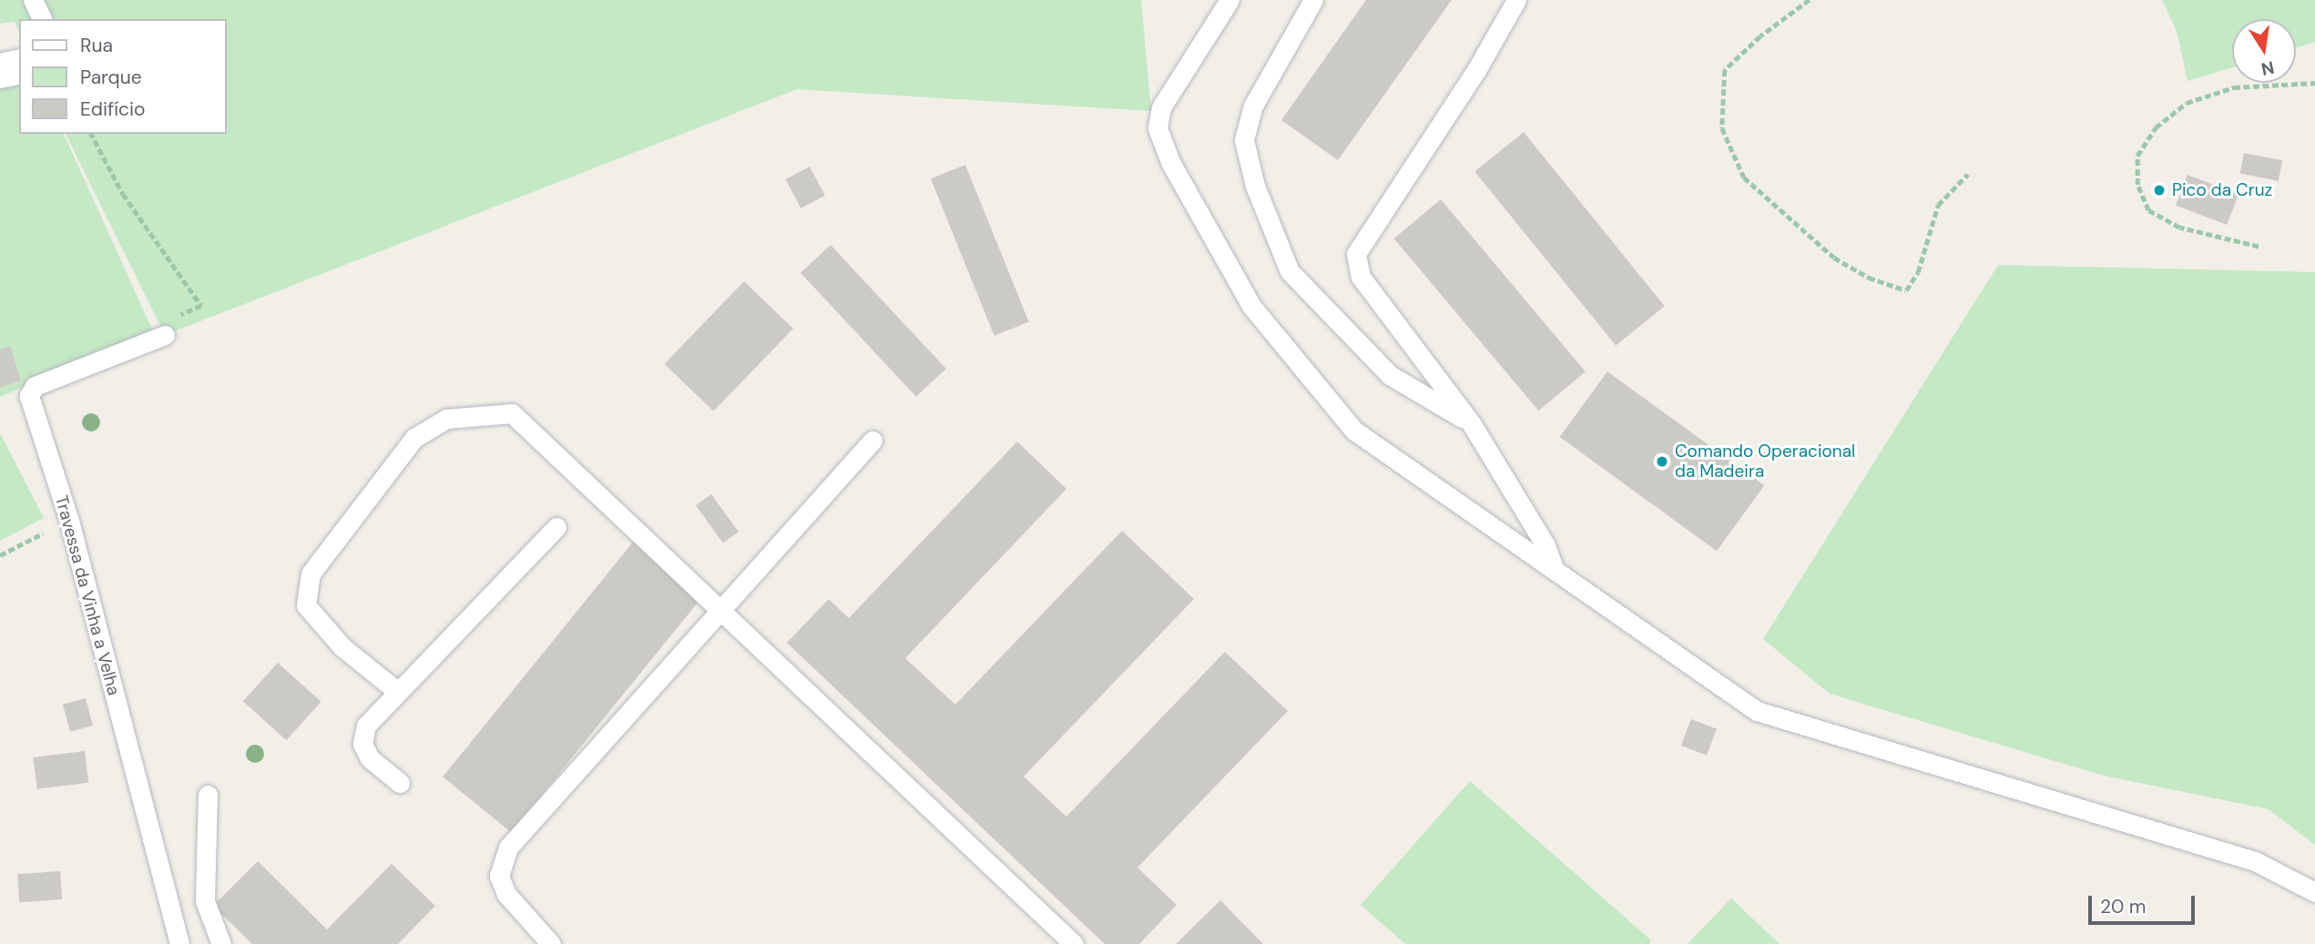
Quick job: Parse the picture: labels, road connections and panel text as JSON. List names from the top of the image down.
{
  "streets": {
    "lane": ["Travessa da Vinha a Velha"]
  },
  "places": ["Pico da Cruz", "Comando Operacional da Madeira"],
  "legend": ["Rua", "Parque", "Edifício"],
  "scale_bar": "20 m",
  "north": "bottom"
}
